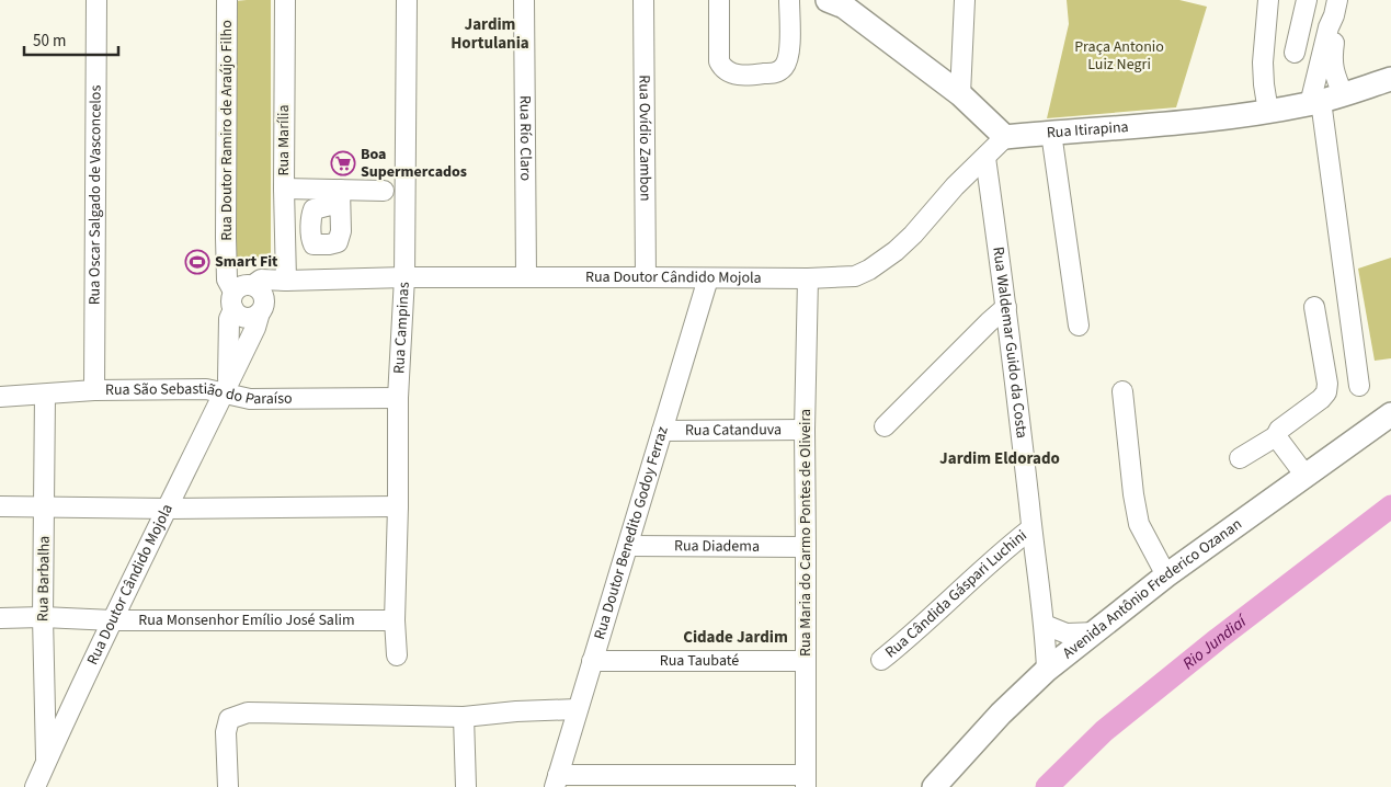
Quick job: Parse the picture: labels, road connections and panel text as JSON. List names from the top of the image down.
{
  "streets": {
    "main road": ["Rua Itirapina", "Avenida Antônio Frederico Ozanan"],
    "street": [
      "Rua Doutor Ramiro de Araújo Filho",
      "Rua Río Claro",
      "Rua Ovídio Zambon",
      "Rua Marília",
      "Rua Oscar Salgado de Vasconcelos",
      "Rua Doutor Cândido Mojola",
      "Rua Campinas",
      "Rua Waldemar Guido da Costa",
      "Rua São Sebastião do Paraíso",
      "Rua Catanduva",
      "Rua Doutor Benedito Godoy Ferraz",
      "Rua Maria do Carmo Pontes de Oliveira",
      "Rua Diadema",
      "Rua Barbalha",
      "Rua Cândida Gáspari Luchini",
      "Rua Monsenhor Emílio José Salim",
      "Rua Taubaté"
    ]
  },
  "crossings": [
    ["Rua Doutor Ramiro de Araújo Filho", "Rua Doutor Cândido Mojola"],
    ["Rua Itirapina", "Rua Doutor Cândido Mojola"],
    ["Rua Río Claro", "Rua Doutor Cândido Mojola"],
    ["Rua Ovídio Zambon", "Rua Doutor Cândido Mojola"],
    ["Rua Marília", "Rua Doutor Cândido Mojola"],
    ["Rua Oscar Salgado de Vasconcelos", "Rua São Sebastião do Paraíso"],
    ["Rua Doutor Cândido Mojola", "Rua Campinas"],
    ["Rua Doutor Cândido Mojola", "Rua Waldemar Guido da Costa"],
    ["Rua Doutor Cândido Mojola", "Rua São Sebastião do Paraíso"],
    ["Rua Doutor Cândido Mojola", "Rua Doutor Benedito Godoy Ferraz"],
    ["Rua Doutor Cândido Mojola", "Rua Maria do Carmo Pontes de Oliveira"],
    ["Rua Doutor Cândido Mojola", "Rua Barbalha"],
    ["Rua Doutor Cândido Mojola", "Rua Monsenhor Emílio José Salim"],
    ["Rua Campinas", "Rua São Sebastião do Paraíso"],
    ["Rua Campinas", "Rua Monsenhor Emílio José Salim"],
    ["Rua Waldemar Guido da Costa", "Avenida Antônio Frederico Ozanan"],
    ["Rua Waldemar Guido da Costa", "Rua Cândida Gáspari Luchini"],
    ["Rua São Sebastião do Paraíso", "Rua Barbalha"],
    ["Rua Catanduva", "Rua Doutor Benedito Godoy Ferraz"],
    ["Rua Catanduva", "Rua Maria do Carmo Pontes de Oliveira"],
    ["Rua Doutor Benedito Godoy Ferraz", "Rua Diadema"],
    ["Rua Doutor Benedito Godoy Ferraz", "Rua Taubaté"],
    ["Rua Maria do Carmo Pontes de Oliveira", "Rua Diadema"],
    ["Rua Maria do Carmo Pontes de Oliveira", "Rua Taubaté"],
    ["Rua Barbalha", "Rua Monsenhor Emílio José Salim"]
  ],
  "districts": ["Jardim Hortulania", "Jardim Eldorado", "Cidade Jardim"],
  "water": ["Rio Jundiaí"],
  "parks": ["Praça Antonio Luiz Negri"],
  "places": {
    "supermarket": ["Boa Supermercados"],
    "sports": ["Smart Fit"]
  },
  "scale_bar": "50 m"
}
